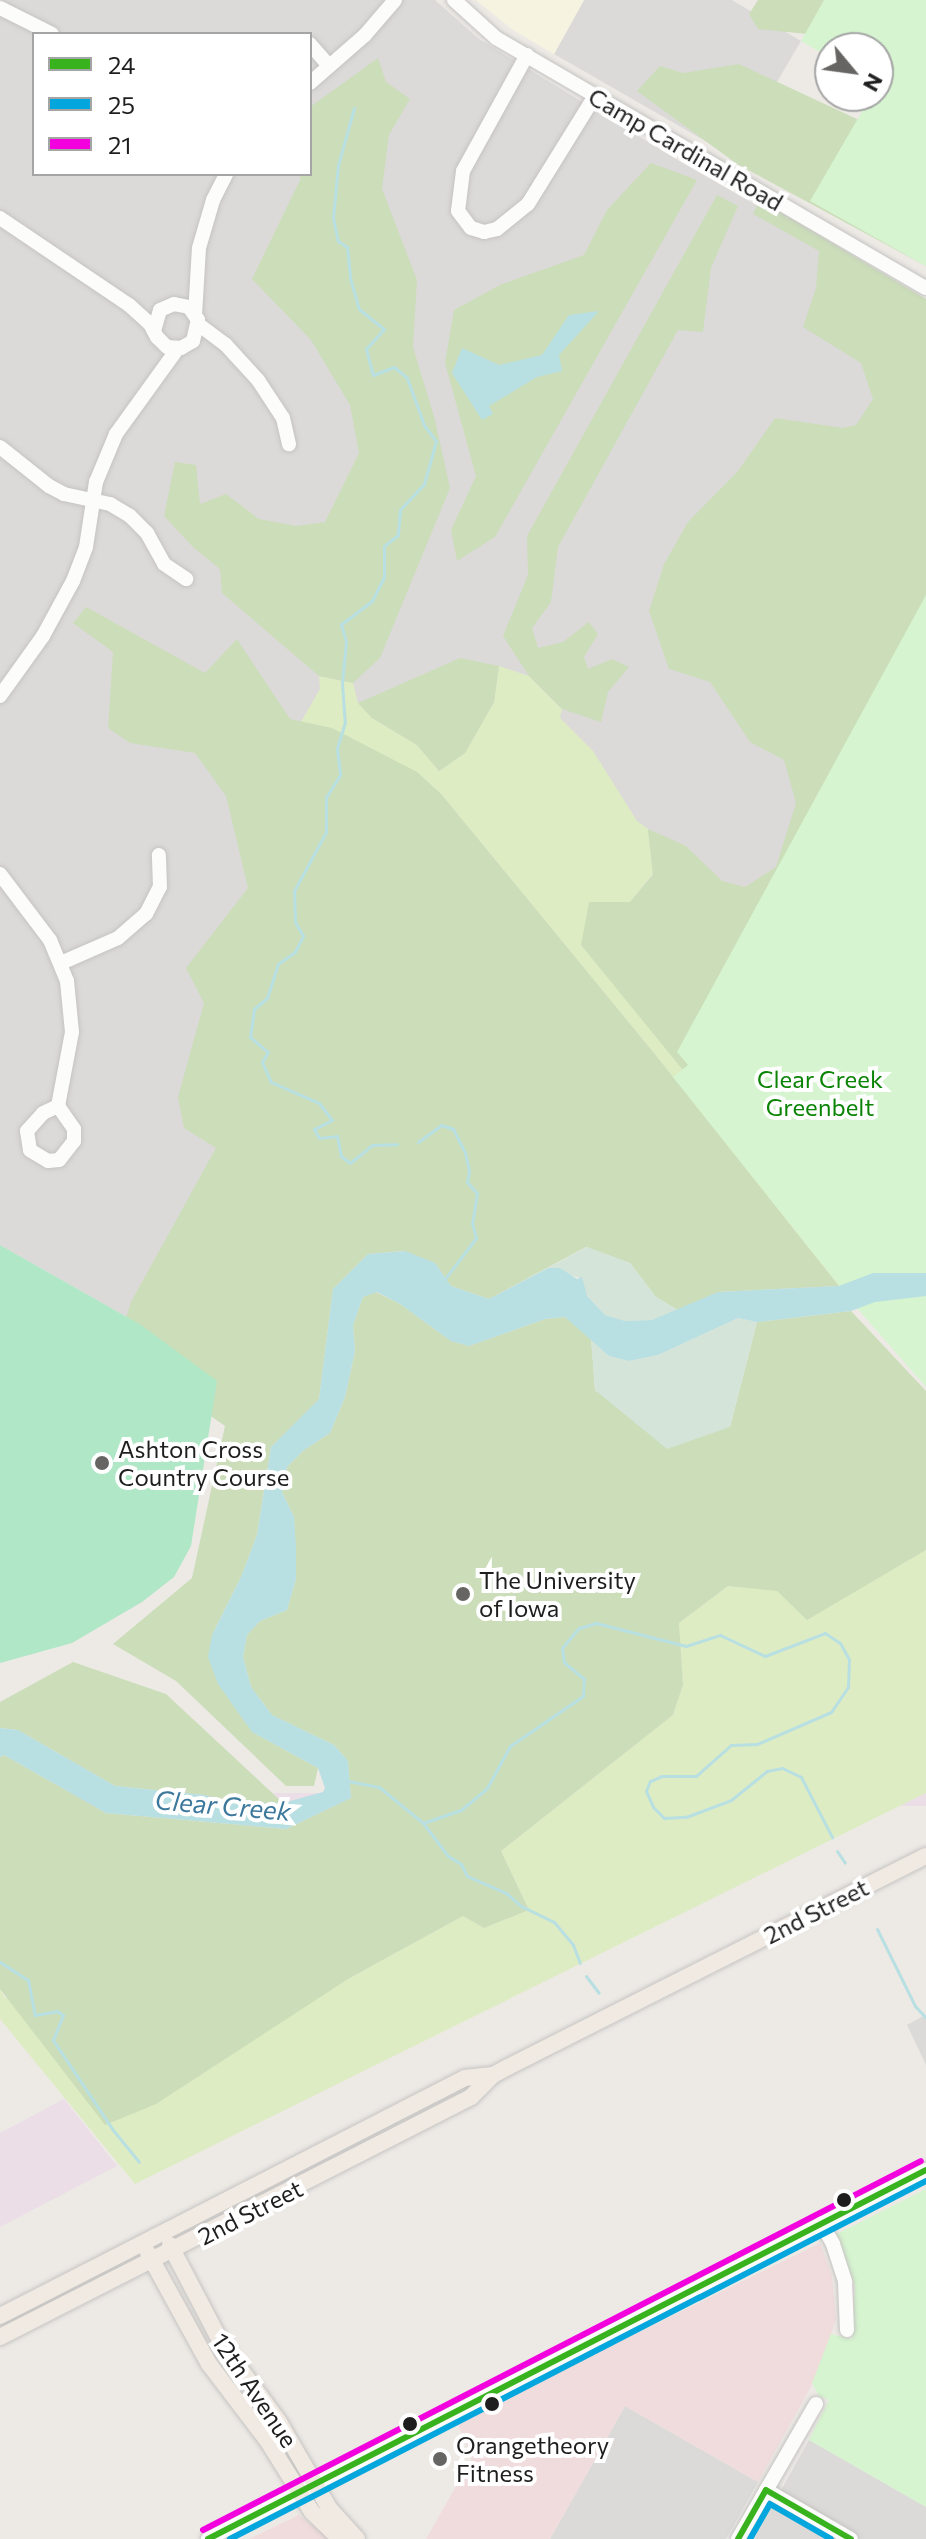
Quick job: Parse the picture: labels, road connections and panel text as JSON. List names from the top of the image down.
{
  "streets": {
    "main road": ["2nd Street", "12th Avenue"],
    "street": ["Camp Cardinal Road"]
  },
  "crossings": [
    ["2nd Street", "12th Avenue"]
  ],
  "water": ["Clear Creek"],
  "parks": ["Clear Creek Greenbelt"],
  "places": ["Ashton Cross Country Course", "The University of Iowa", "Orangetheory Fitness"],
  "lines": ["transit line 21", "transit line 24", "transit line 25"],
  "legend": ["24", "25", "21"],
  "north": "bottom right"
}
